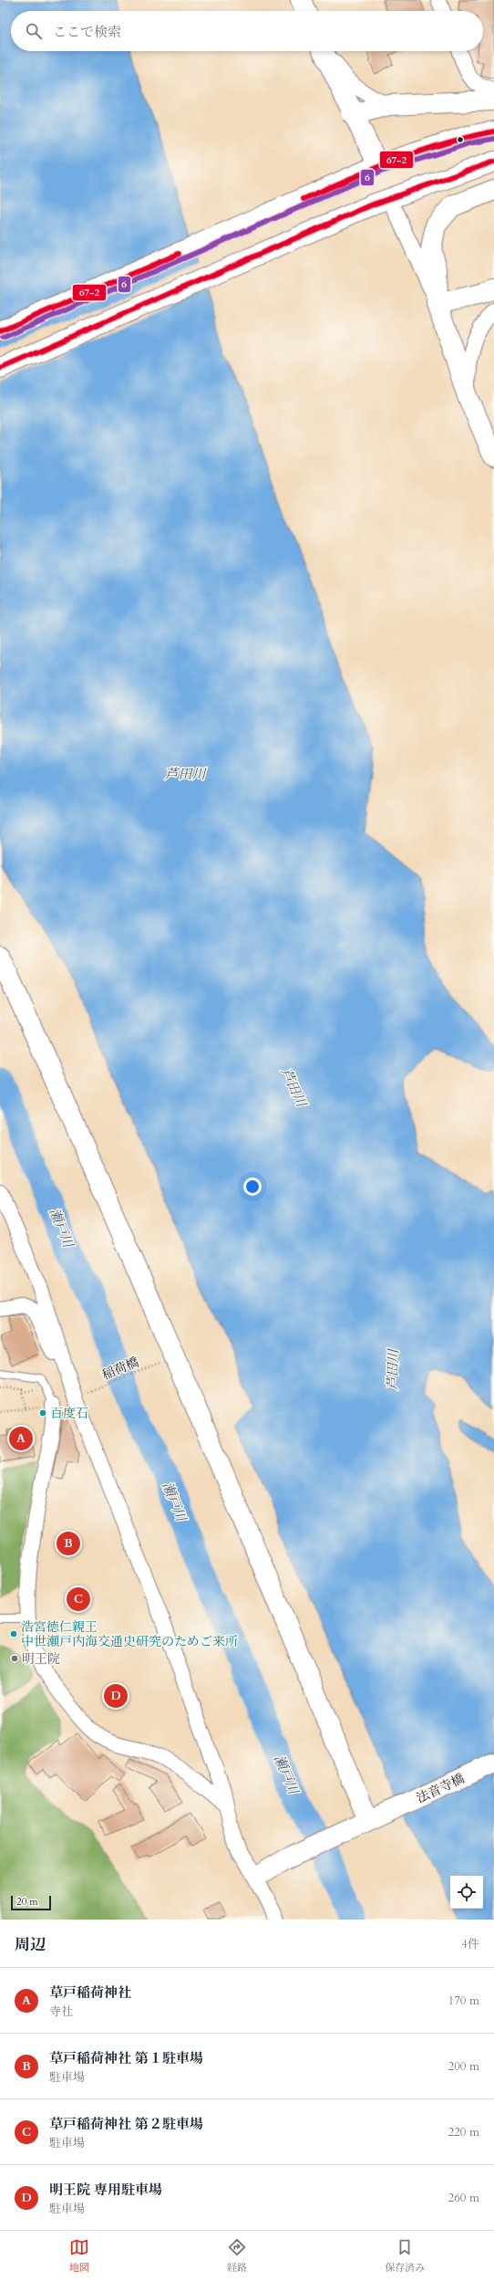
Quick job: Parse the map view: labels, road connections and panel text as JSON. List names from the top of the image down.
{
  "streets": {
    "main road": ["法音寺橋"],
    "path": ["稲荷橋"]
  },
  "water": ["芦田川", "瀬戸川"],
  "places": ["百度石", "浩宮徳仁親王 中世瀬戸内海交通史研究のためご来所", "明王院"],
  "lines": ["transit line 67-2", "transit line 6"],
  "scale_bar": "20 m",
  "page": {
    "search": "ここで検索",
    "pins": [
      "A",
      "B",
      "C",
      "D"
    ],
    "scale": "20 m",
    "heading": ["周辺", "4件"],
    "list": [
      {
        "mark": "A",
        "name": "草戸稲荷神社",
        "note": "寺社",
        "value": "170 m"
      },
      {
        "mark": "B",
        "name": "草戸稲荷神社 第１駐車場",
        "note": "駐車場",
        "value": "200 m"
      },
      {
        "mark": "C",
        "name": "草戸稲荷神社 第２駐車場",
        "note": "駐車場",
        "value": "220 m"
      },
      {
        "mark": "D",
        "name": "明王院 専用駐車場",
        "note": "駐車場",
        "value": "260 m"
      }
    ],
    "nav": ["地図", "経路", "保存済み"]
  }
}
